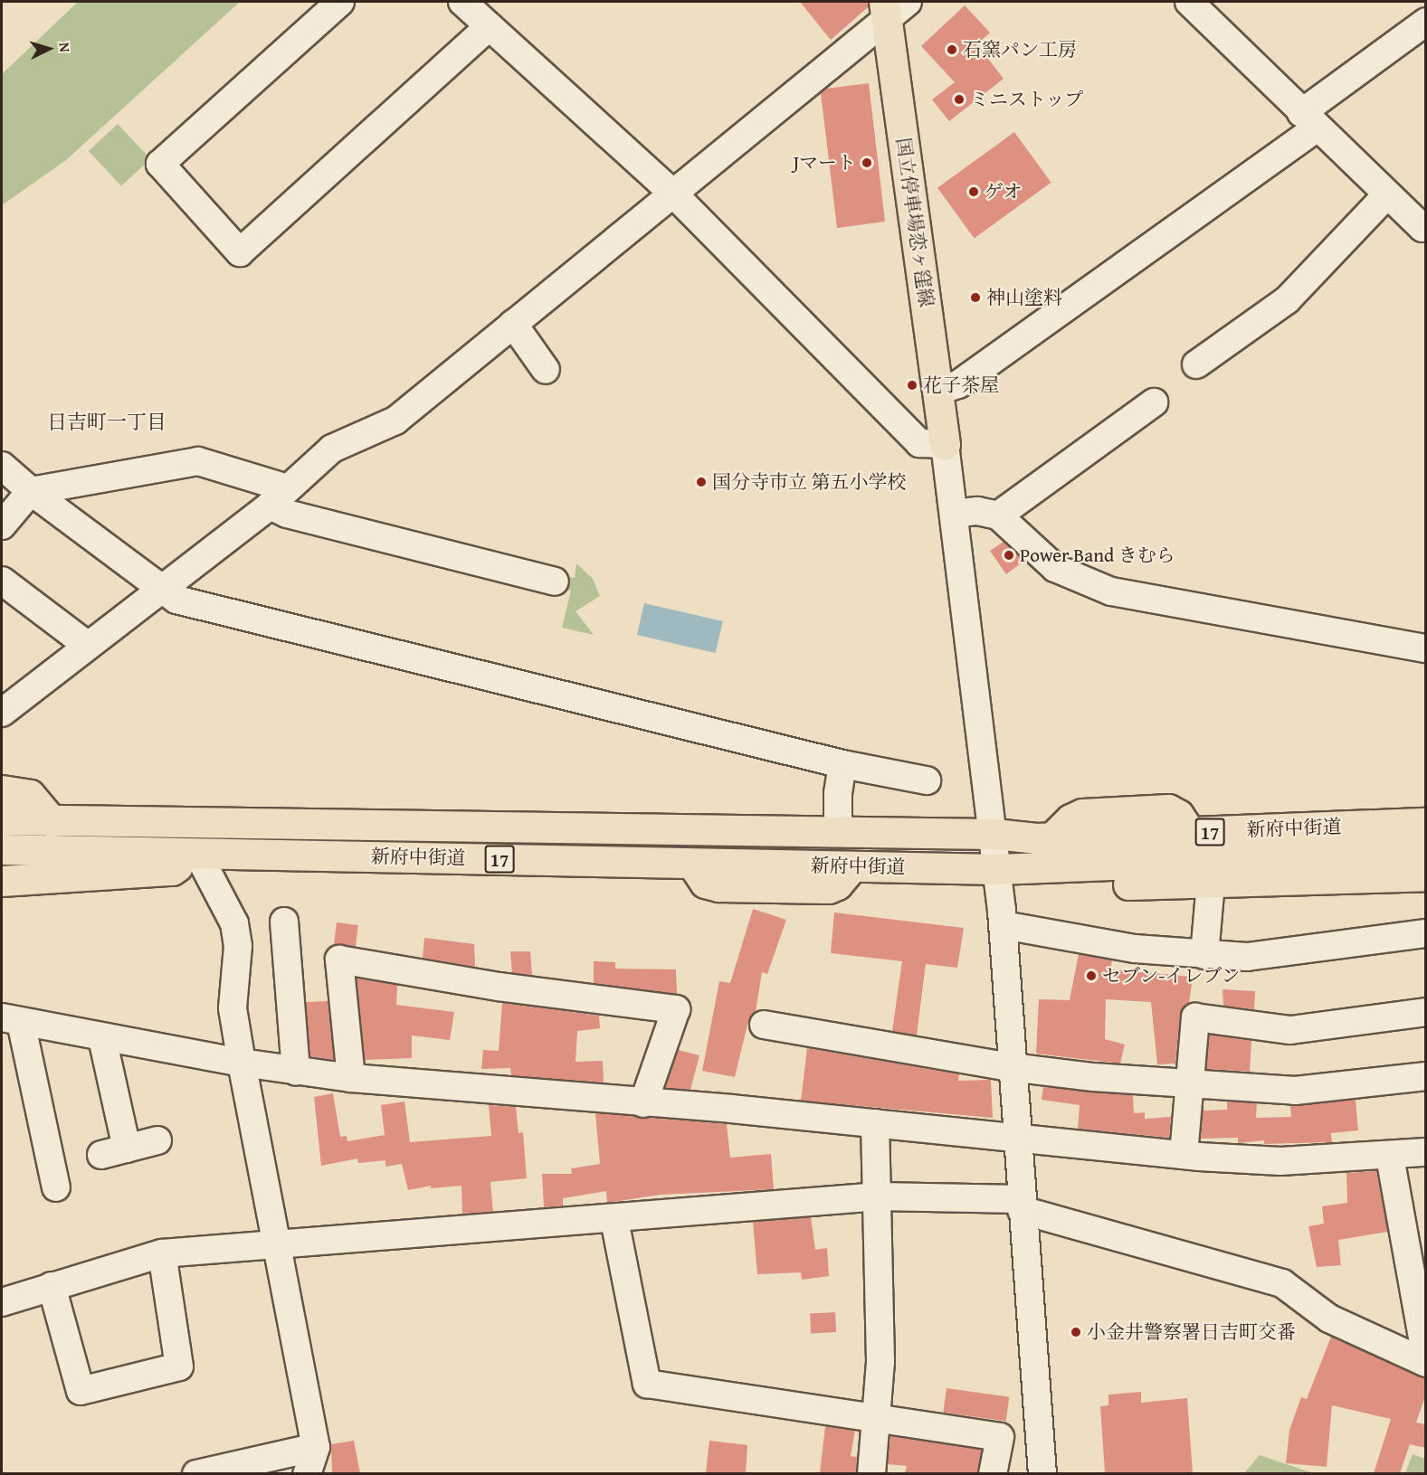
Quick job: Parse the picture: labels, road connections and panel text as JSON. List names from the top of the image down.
{
  "streets": {
    "main road": ["国立停車場恋ヶ窪線", "新府中街道", "17"]
  },
  "districts": ["日吉町一丁目"],
  "places": [
    "石窯パン工房",
    "ミニストップ",
    "Jマート",
    "ゲオ",
    "神山塗料",
    "花子茶屋",
    "国分寺市立 第五小学校",
    "Power Band きむら",
    "セブン-イレブン",
    "小金井警察署日吉町交番"
  ],
  "north": "right"
}
